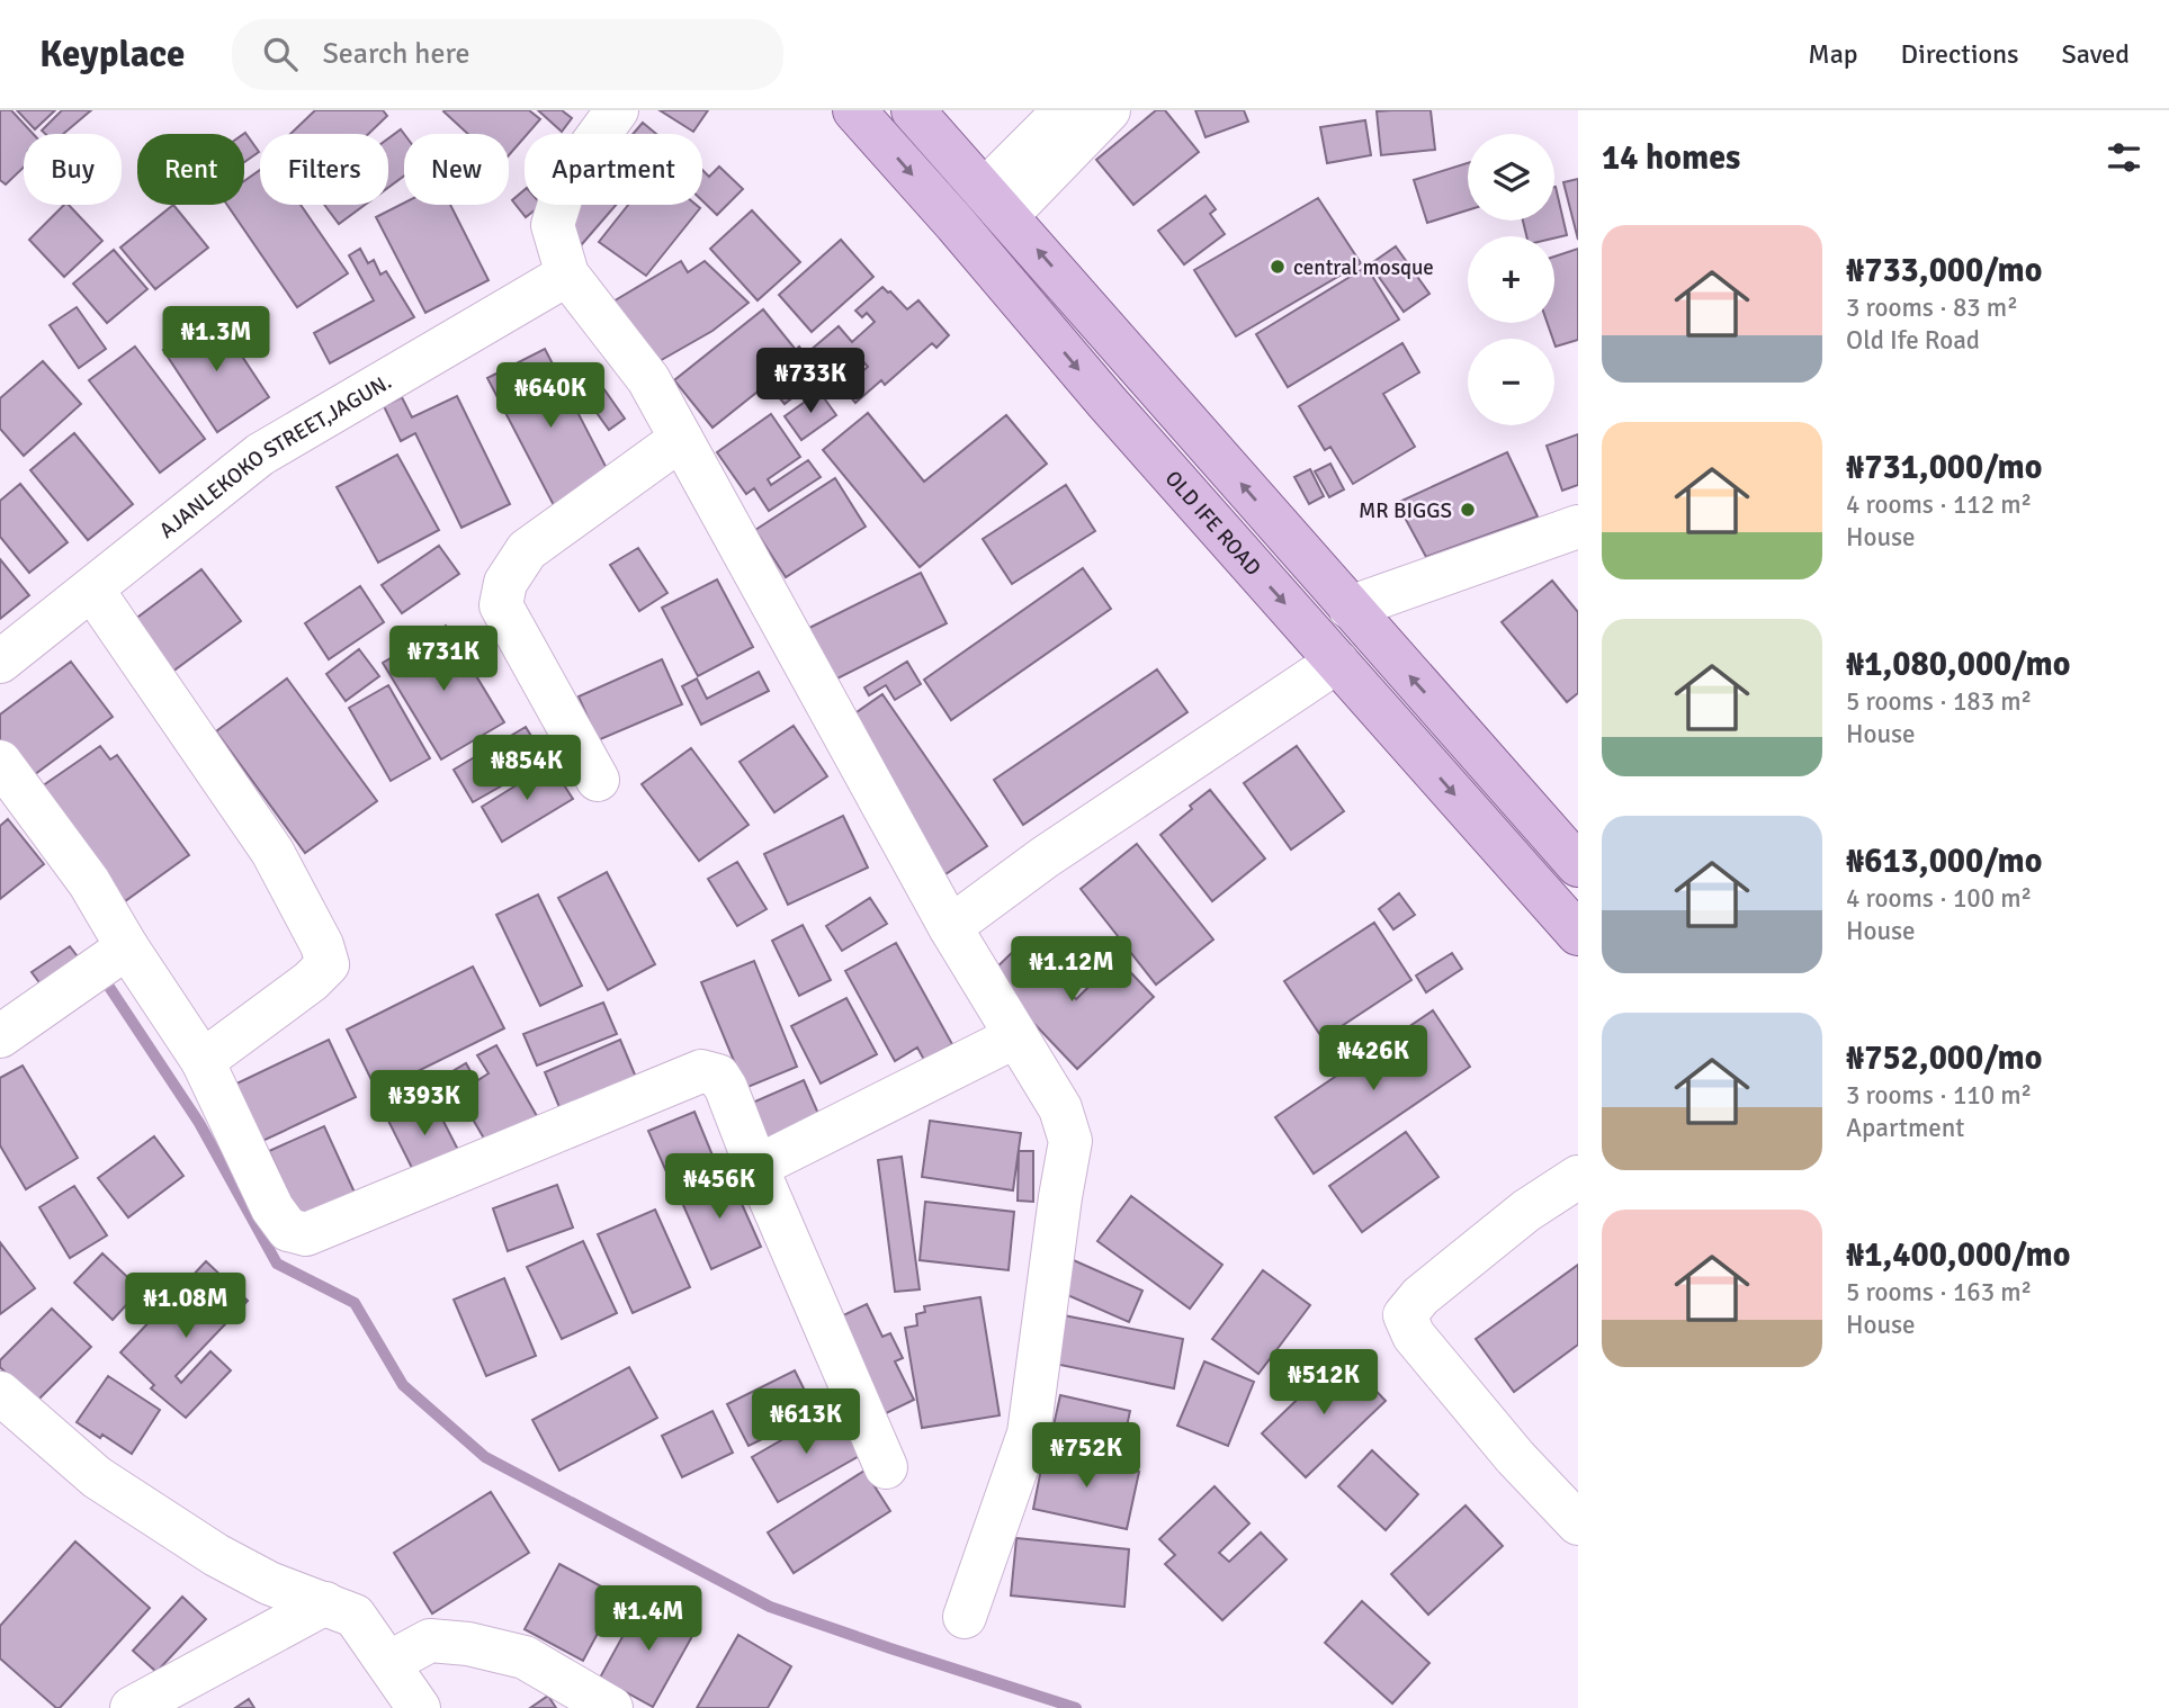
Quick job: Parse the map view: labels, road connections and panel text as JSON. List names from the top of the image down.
{
  "streets": {
    "main road": ["OLD IFE ROAD"],
    "street": ["AJANLEKOKO STREET,JAGUN."]
  },
  "places": ["central mosque", "MR BIGGS"],
  "page": {
    "header": "Keyplace",
    "search": "Search here",
    "nav": ["Map", "Directions", "Saved"],
    "heading": "14 homes",
    "map_buttons": ["+", "−"],
    "chip": [
      "Buy",
      "Rent",
      "Filters",
      "New",
      "Apartment"
    ],
    "list": [
      {
        "name": "₦733,000/mo",
        "note": "3 rooms · 83 m² · Old Ife Road"
      },
      {
        "name": "₦731,000/mo",
        "note": "4 rooms · 112 m² · House"
      },
      {
        "name": "₦1,080,000/mo",
        "note": "5 rooms · 183 m² · House"
      },
      {
        "name": "₦613,000/mo",
        "note": "4 rooms · 100 m² · House"
      },
      {
        "name": "₦752,000/mo",
        "note": "3 rooms · 110 m² · Apartment"
      },
      {
        "name": "₦1,400,000/mo",
        "note": "5 rooms · 163 m² · House"
      }
    ],
    "price": [
      "₦1.3M",
      "₦733K",
      "₦640K",
      "₦731K",
      "₦854K",
      "₦1.12M",
      "₦426K",
      "₦393K",
      "₦456K",
      "₦1.08M",
      "₦512K",
      "₦613K",
      "₦752K",
      "₦1.4M"
    ]
  }
}
